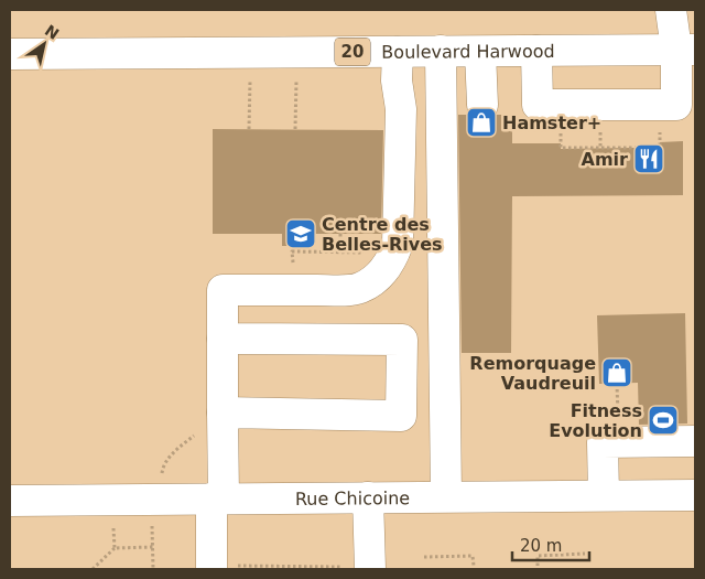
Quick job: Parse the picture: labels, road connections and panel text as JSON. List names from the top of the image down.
{
  "streets": {
    "main road": ["Boulevard Harwood", "20", "Rue Chicoine"]
  },
  "places": {
    "shop": ["Hamster+", "Remorquage Vaudreuil"],
    "restaurant": ["Amir"],
    "school or university": ["Centre des Belles-Rives"],
    "sports": ["Fitness Evolution"]
  },
  "scale_bar": "20 m",
  "north": "top right"
}
